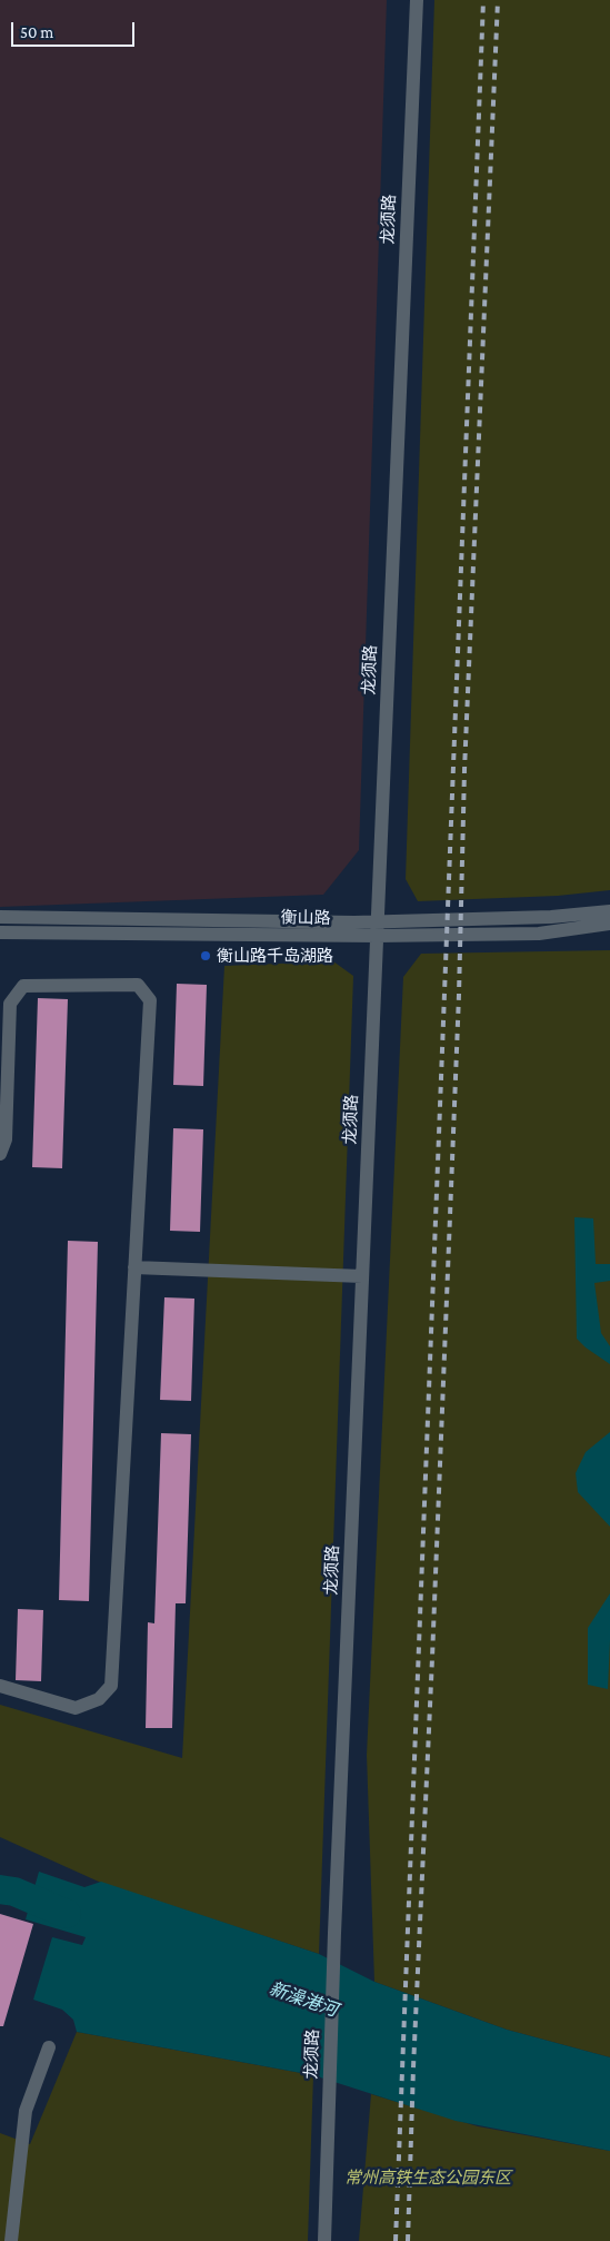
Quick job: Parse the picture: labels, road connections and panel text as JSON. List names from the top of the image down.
{
  "streets": {
    "street": ["龙须路", "衡山路"]
  },
  "crossings": [
    ["龙须路", "衡山路"]
  ],
  "water": ["新澡港河"],
  "parks": ["常州高铁生态公园东区"],
  "places": ["衡山路千岛湖路"],
  "scale_bar": "50 m"
}
